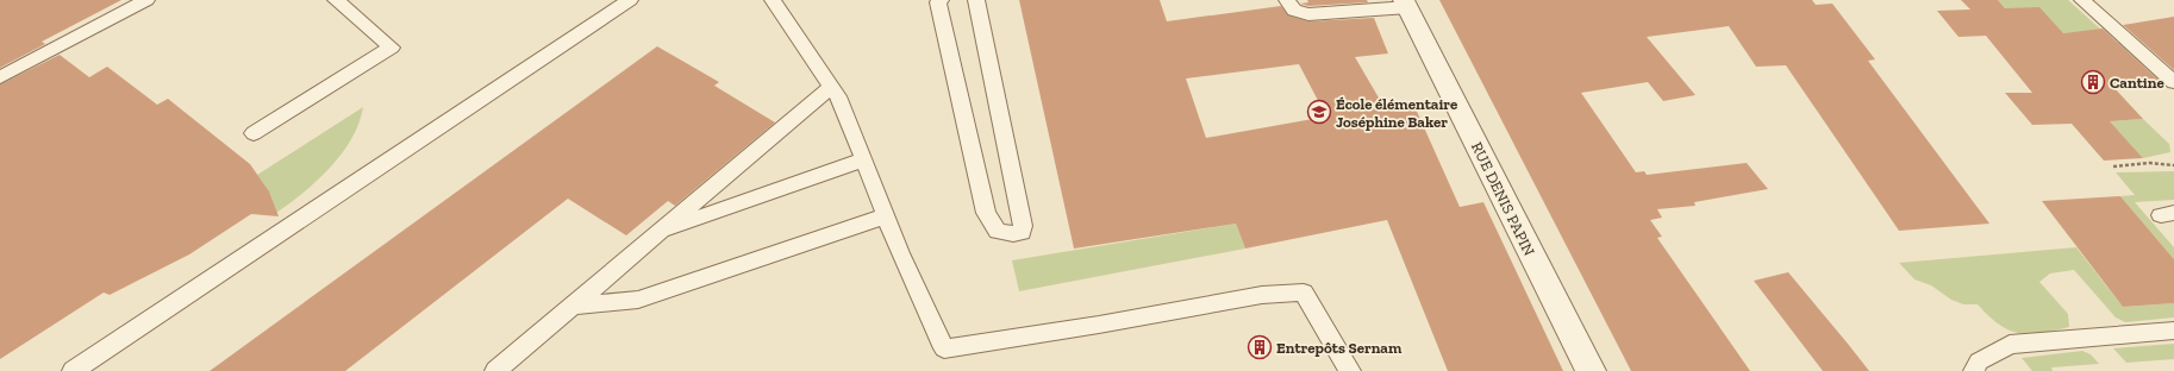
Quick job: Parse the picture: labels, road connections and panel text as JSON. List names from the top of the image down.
{
  "streets": {
    "street": ["RUE DENIS PAPIN"]
  },
  "places": {
    "building": ["Cantine", "Entrepôts Sernam"],
    "school or university": ["École élémentaire Joséphine Baker"]
  }
}
